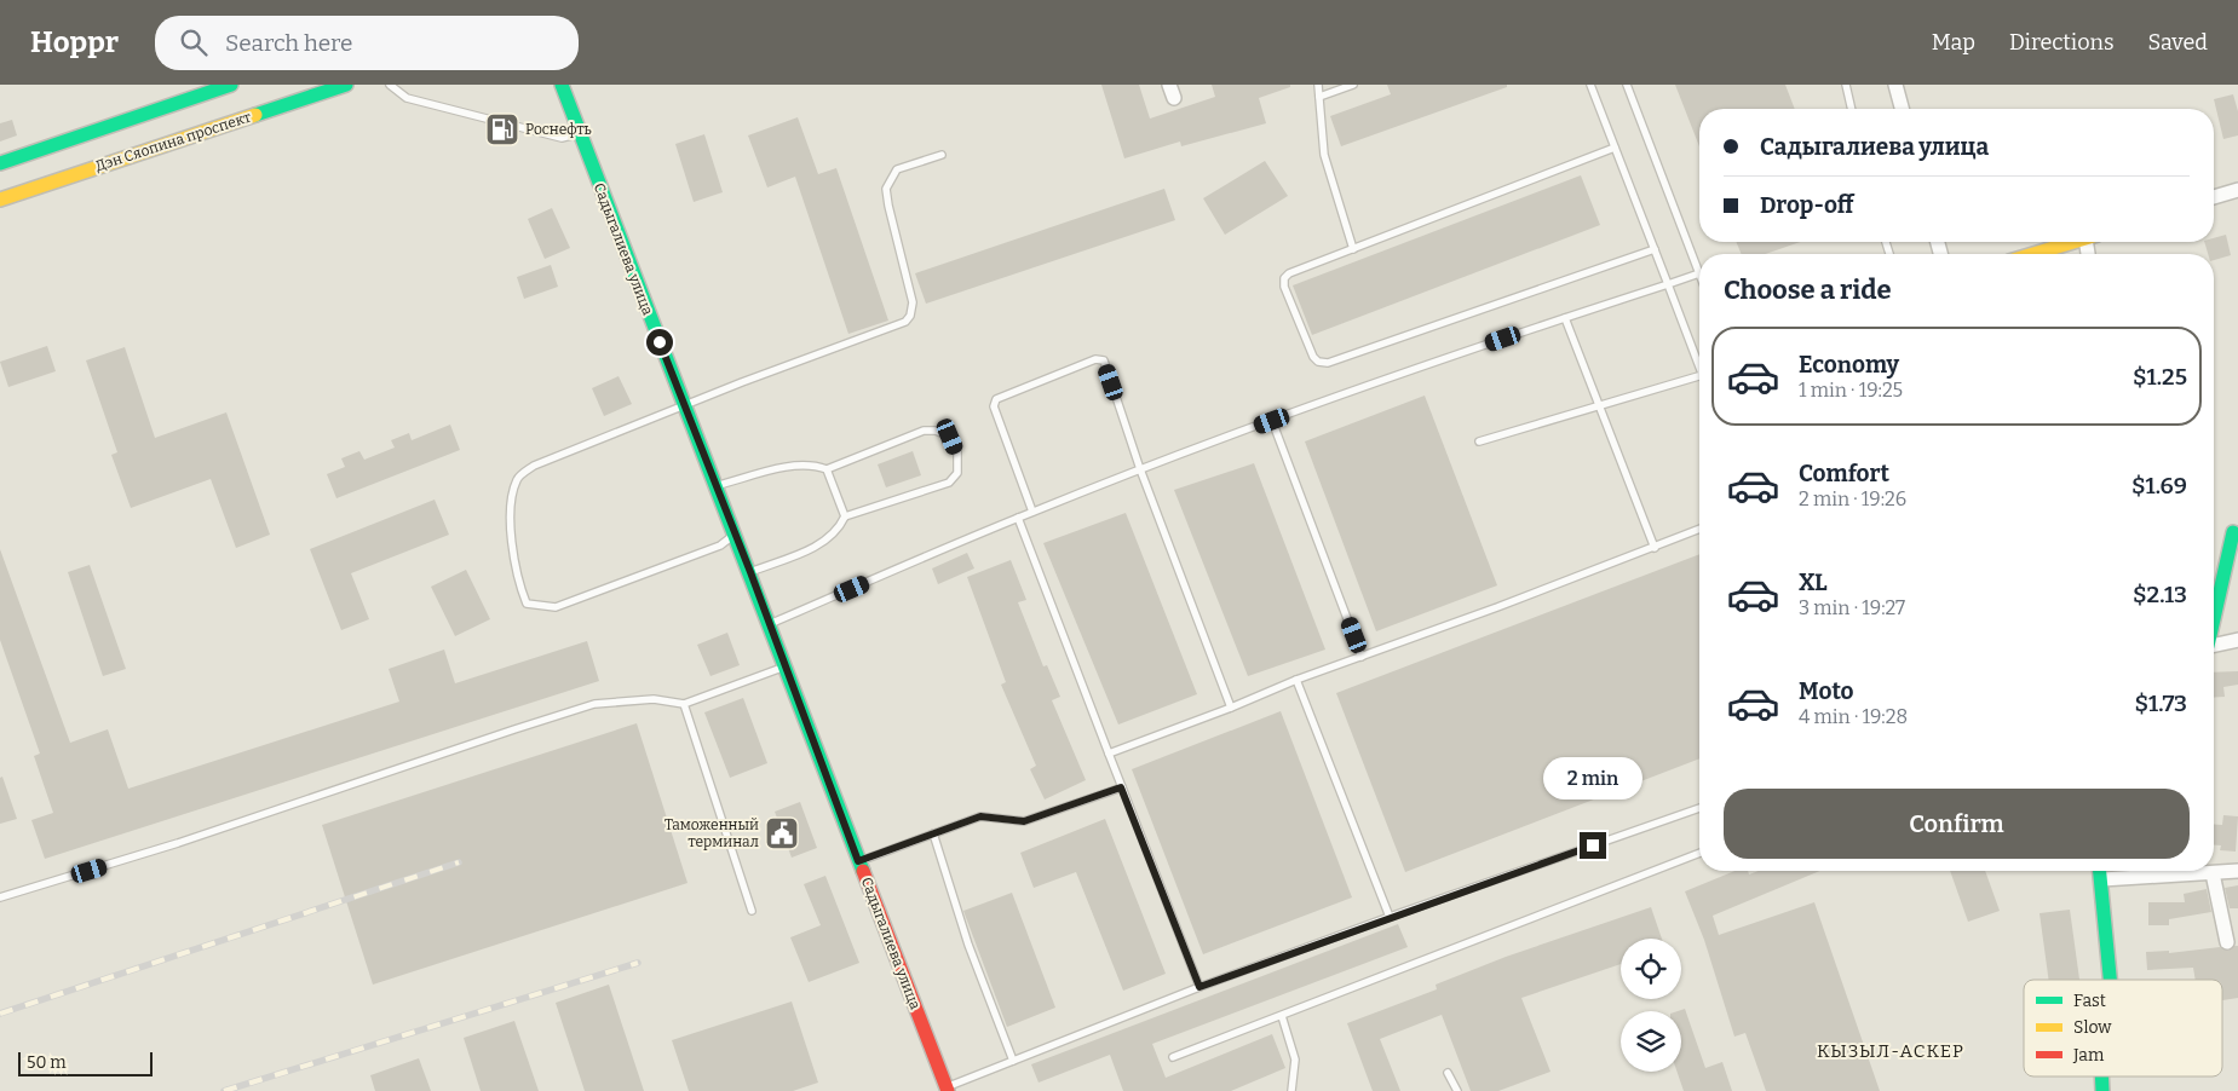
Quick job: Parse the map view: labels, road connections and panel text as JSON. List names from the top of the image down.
{
  "streets": {
    "main road": ["Дэн Сяопина проспект", "Садыгалиева улица"]
  },
  "districts": ["КЫЗЫЛ-АСКЕР"],
  "places": {
    "fuel station": ["Роснефть"],
    "public building": ["Таможенный терминал"]
  },
  "legend": ["Fast", "Slow", "Jam"],
  "scale_bar": "50 m",
  "page": {
    "header": "Hoppr",
    "search": "Search here",
    "nav": ["Map", "Directions", "Saved"],
    "banner": ["Садыгалиева улица", "Drop-off"],
    "heading": "Choose a ride",
    "list": [
      {
        "name": "Economy",
        "note": "1 min · 19:25",
        "value": "$1.25"
      },
      {
        "name": "Comfort",
        "note": "2 min · 19:26",
        "value": "$1.69"
      },
      {
        "name": "XL",
        "note": "3 min · 19:27",
        "value": "$2.13"
      },
      {
        "name": "Moto",
        "note": "4 min · 19:28",
        "value": "$1.73"
      }
    ],
    "bubble": "2 min",
    "buttons": "Confirm",
    "scale": "50 m"
  }
}
